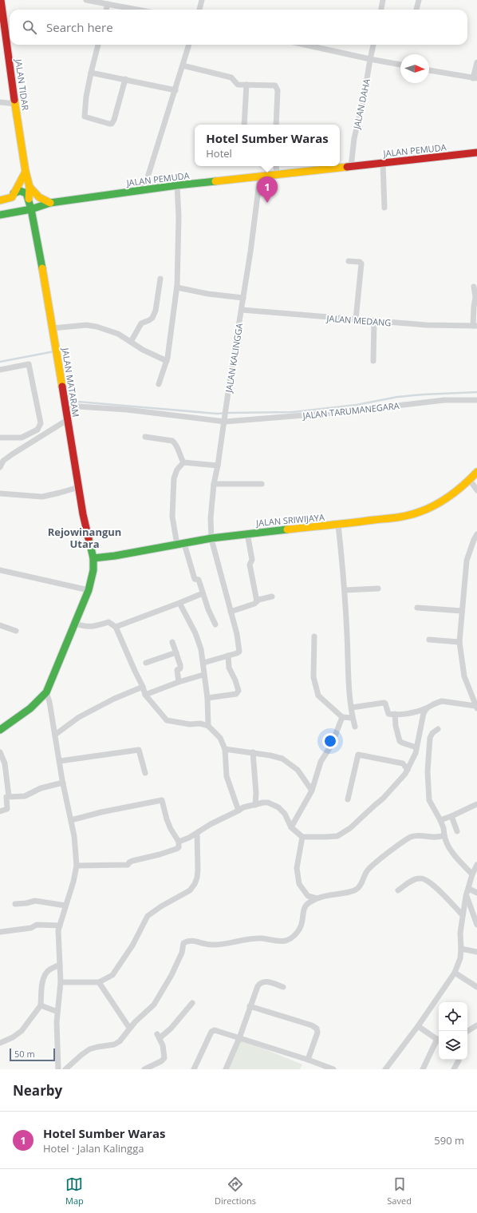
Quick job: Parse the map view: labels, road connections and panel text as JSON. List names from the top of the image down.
{
  "streets": {
    "main road": [
      "JALAN TIDAR",
      "JALAN PEMUDA",
      "JALAN MATARAM",
      "JALAN SRIWIJAYA"
    ],
    "street": [
      "JALAN DAHA",
      "JALAN MEDANG",
      "JALAN KALINGGA",
      "JALAN TARUMANEGARA"
    ]
  },
  "crossings": [
    ["JALAN DAHA", "JALAN PEMUDA"],
    ["JALAN PEMUDA", "JALAN KALINGGA"],
    ["JALAN PEMUDA", "JALAN MATARAM"],
    ["JALAN MEDANG", "JALAN KALINGGA"],
    ["JALAN KALINGGA", "JALAN TARUMANEGARA"],
    ["JALAN KALINGGA", "JALAN SRIWIJAYA"],
    ["JALAN MATARAM", "JALAN TARUMANEGARA"],
    ["JALAN MATARAM", "JALAN SRIWIJAYA"]
  ],
  "districts": ["Rejowinangun Utara"],
  "scale_bar": "50 m",
  "north": "right",
  "page": {
    "search": "Search here",
    "popup": ["Hotel Sumber Waras", "Hotel"],
    "pins": "1",
    "scale": "50 m",
    "heading": "Nearby",
    "list": [
      {
        "mark": "1",
        "name": "Hotel Sumber Waras",
        "note": "Hotel · Jalan Kalingga",
        "value": "590 m"
      }
    ],
    "nav": ["Map", "Directions", "Saved"]
  }
}
